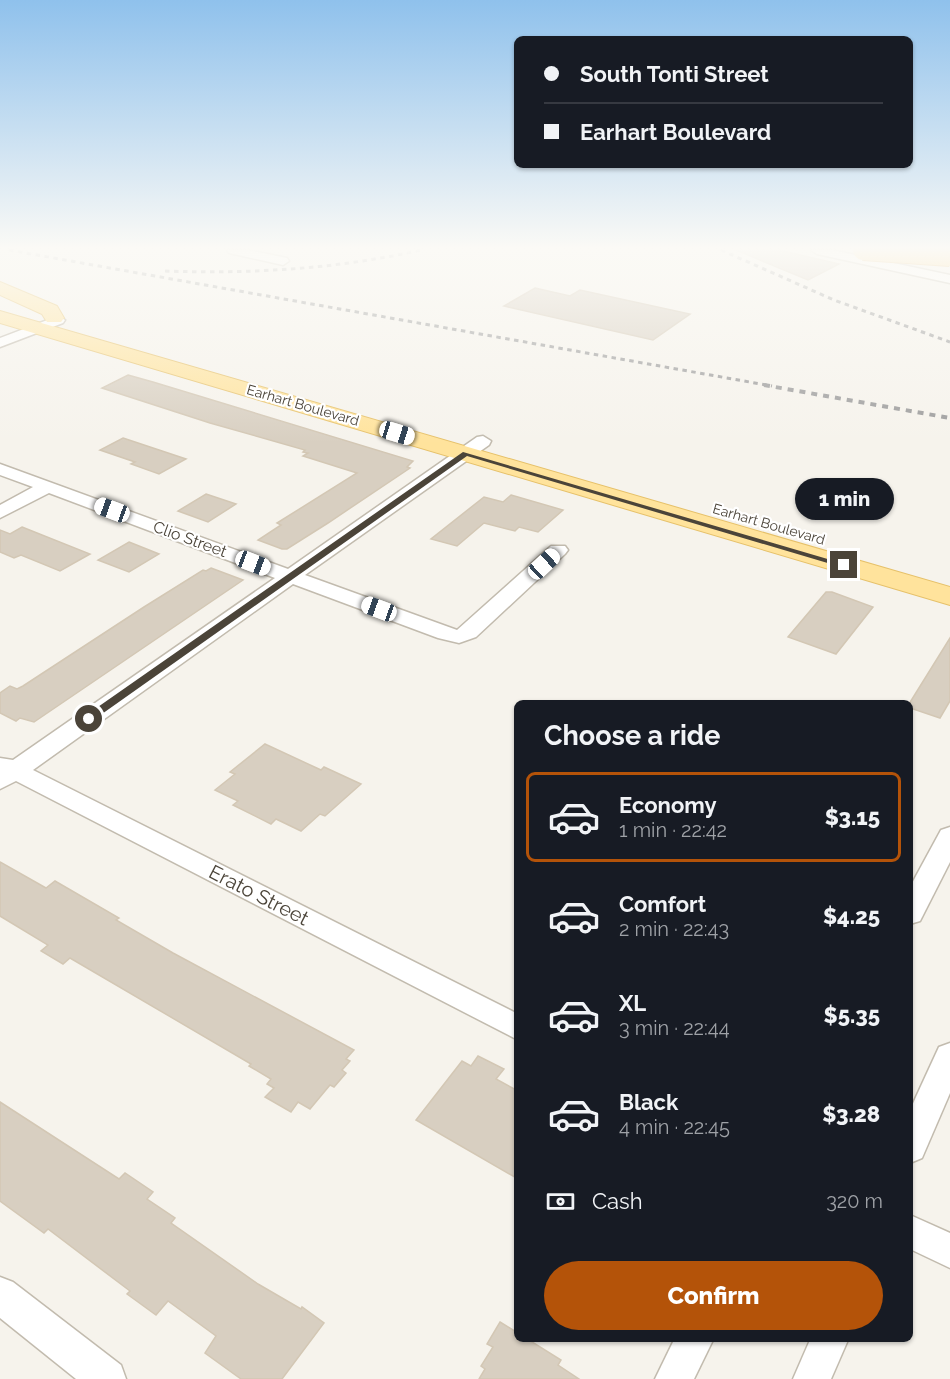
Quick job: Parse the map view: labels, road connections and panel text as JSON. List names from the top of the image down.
{
  "streets": {
    "main road": ["Earhart Boulevard"],
    "street": ["Clio Street", "Erato Street"]
  },
  "page": {
    "banner": ["South Tonti Street", "Earhart Boulevard"],
    "bubble": "1 min",
    "heading": "Choose a ride",
    "list": [
      {
        "name": "Economy",
        "note": "1 min · 22:42",
        "value": "$3.15"
      },
      {
        "name": "Comfort",
        "note": "2 min · 22:43",
        "value": "$4.25"
      },
      {
        "name": "XL",
        "note": "3 min · 22:44",
        "value": "$5.35"
      },
      {
        "name": "Black",
        "note": "4 min · 22:45",
        "value": "$3.28"
      }
    ],
    "pay": ["Cash", "320 m"],
    "buttons": "Confirm"
  }
}
